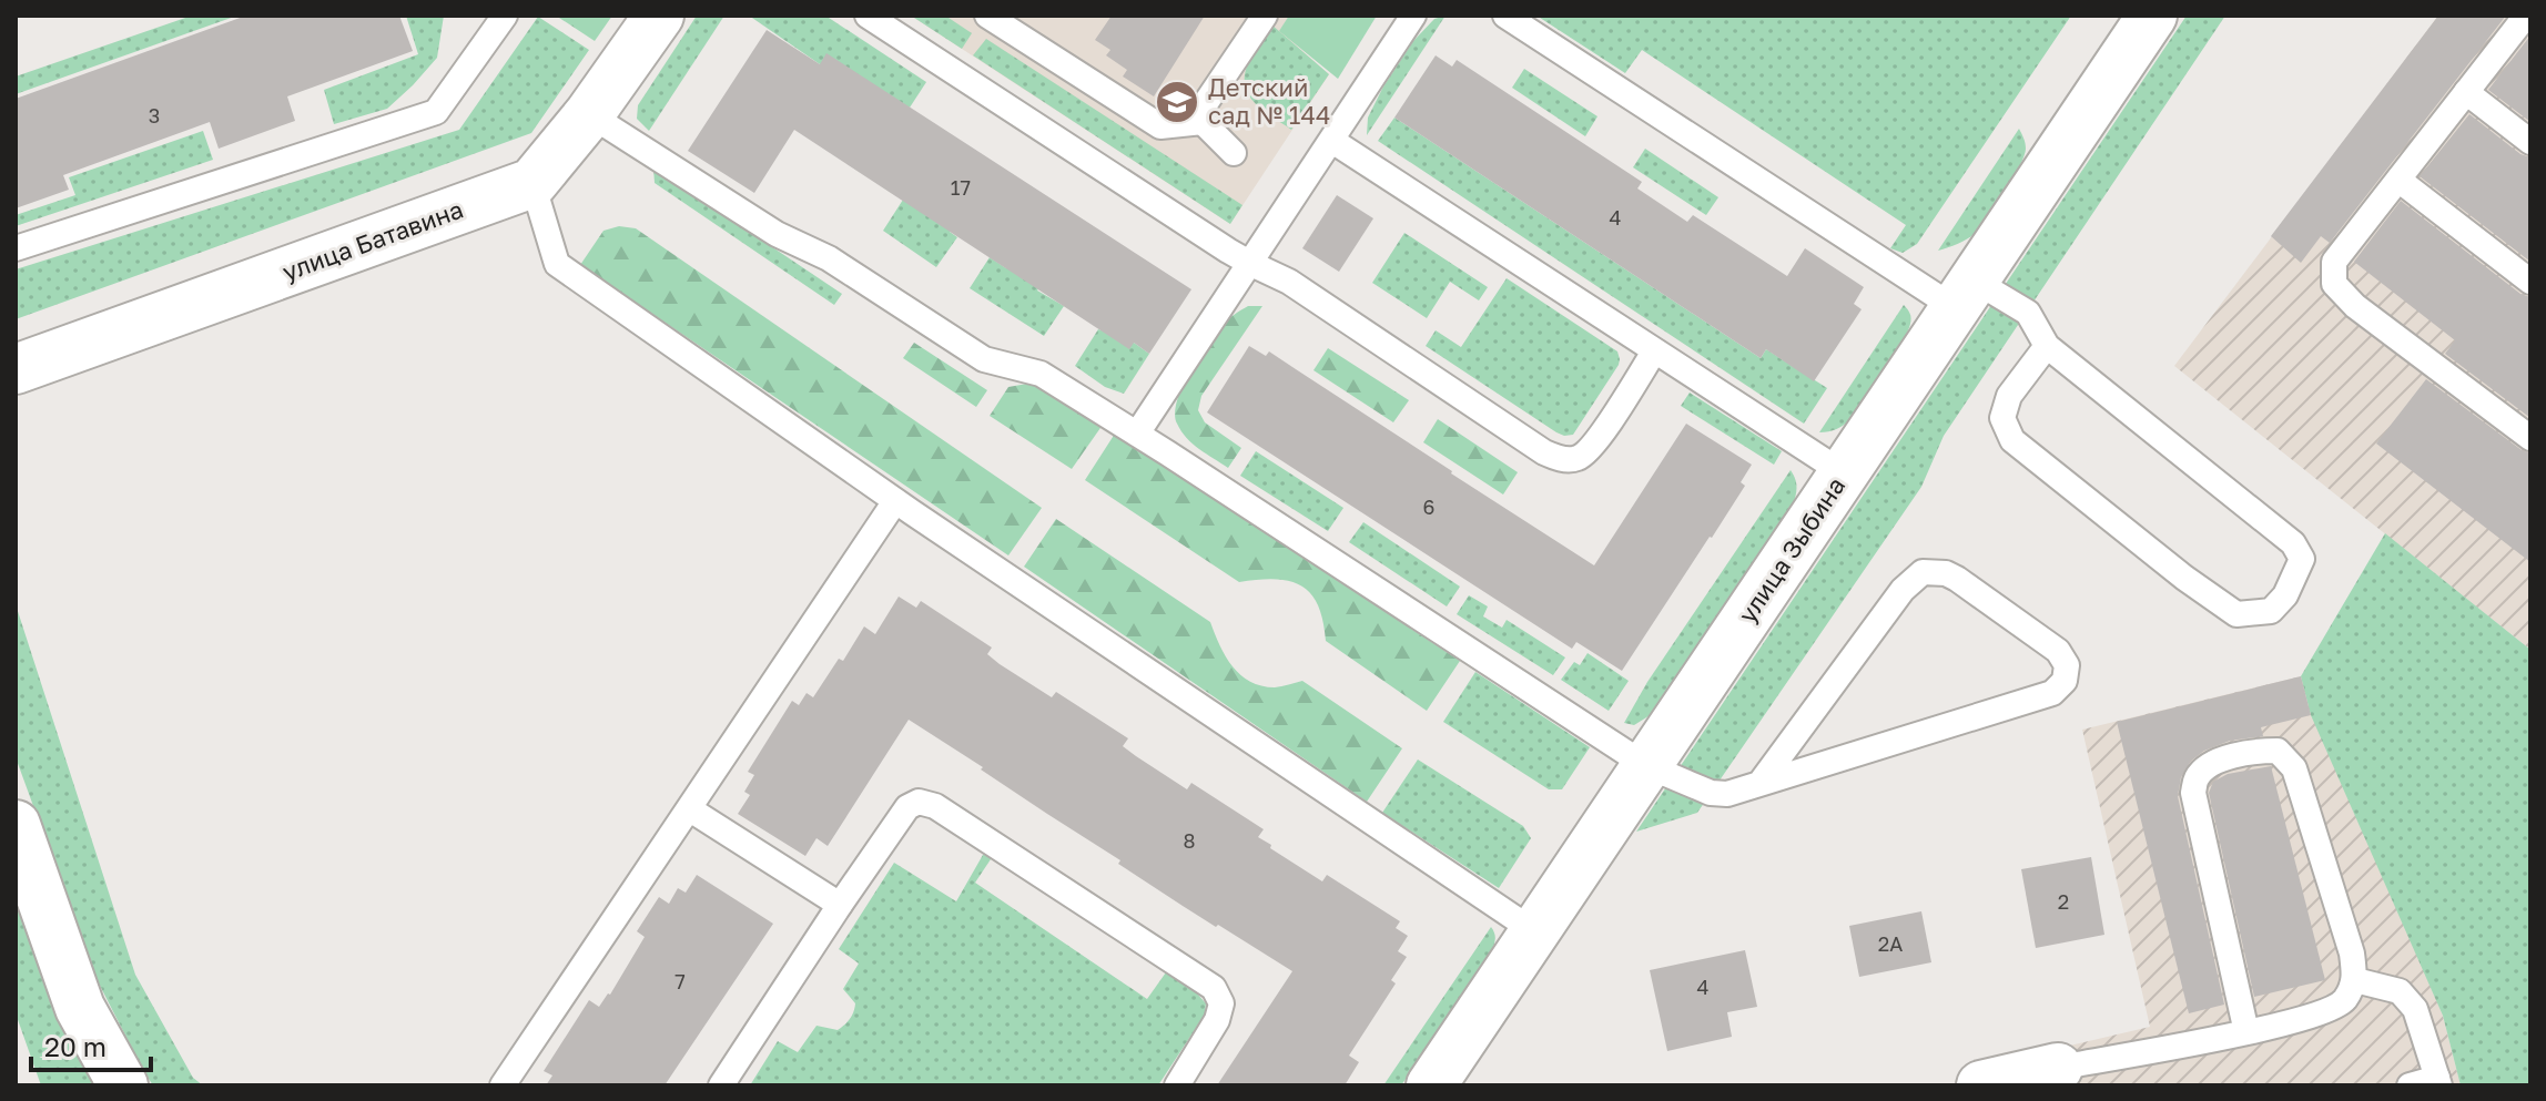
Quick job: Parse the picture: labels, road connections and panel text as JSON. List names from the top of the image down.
{
  "streets": {
    "street": ["улица Батавина", "улица Зыбина"]
  },
  "places": {
    "school or university": ["Детский сад № 144"]
  },
  "house_numbers": [
    "3",
    "17",
    "4",
    "6",
    "8",
    "2",
    "2А",
    "7",
    "4"
  ],
  "scale_bar": "20 m"
}
